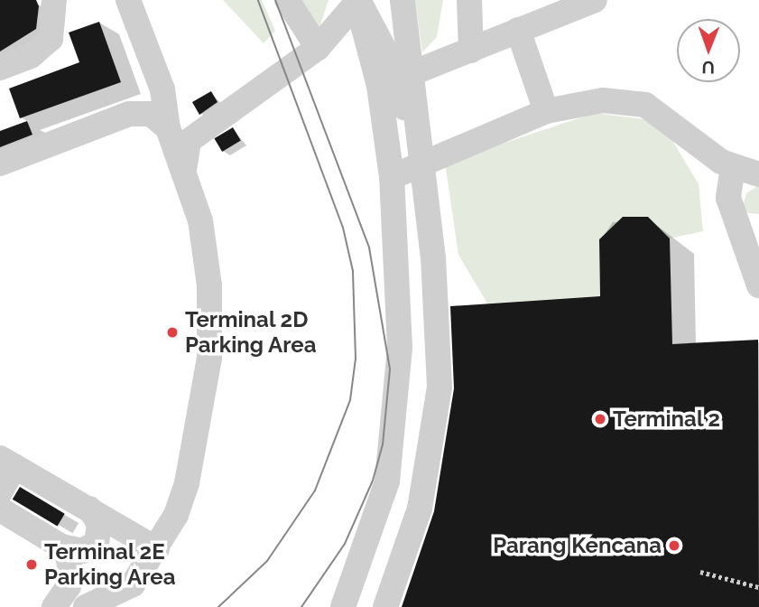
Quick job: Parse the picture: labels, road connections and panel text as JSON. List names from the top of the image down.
{
  "places": [
    "Terminal 2D Parking Area",
    "Terminal 2",
    "Parang Kencana",
    "Terminal 2E Parking Area"
  ],
  "north": "bottom"
}
